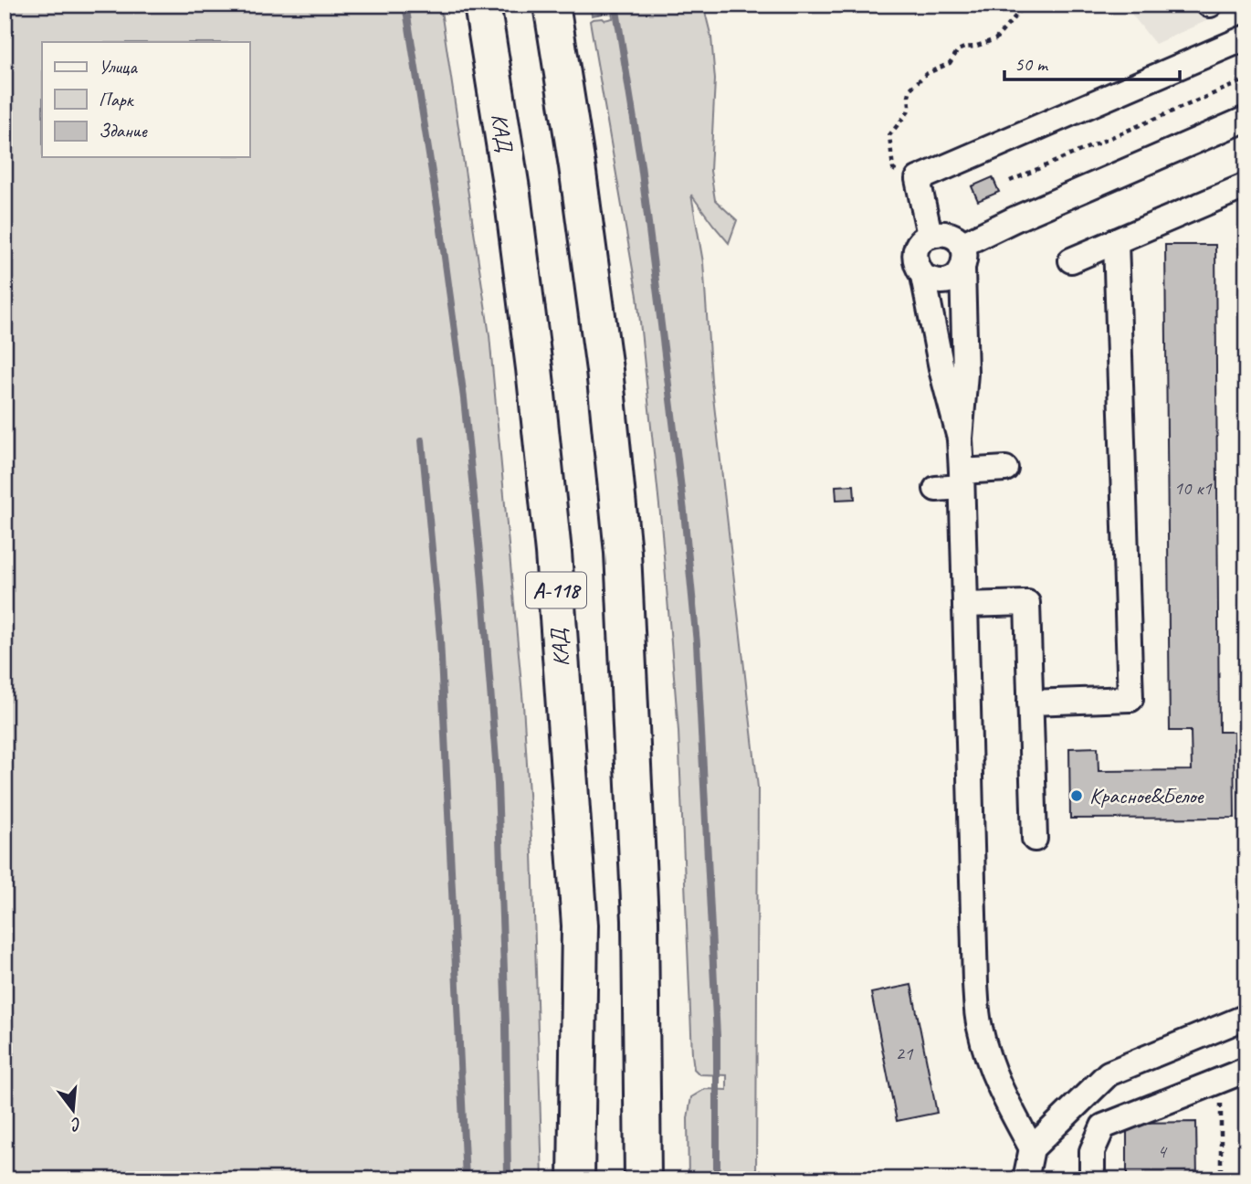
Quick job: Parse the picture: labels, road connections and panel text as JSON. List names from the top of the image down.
{
  "streets": {
    "highway": ["КАД", "А-118"]
  },
  "places": ["Красное&Белое"],
  "house_numbers": ["10 к1", "21", "4"],
  "legend": ["Улица", "Парк", "Здание"],
  "scale_bar": "50 m",
  "north": "bottom"
}
